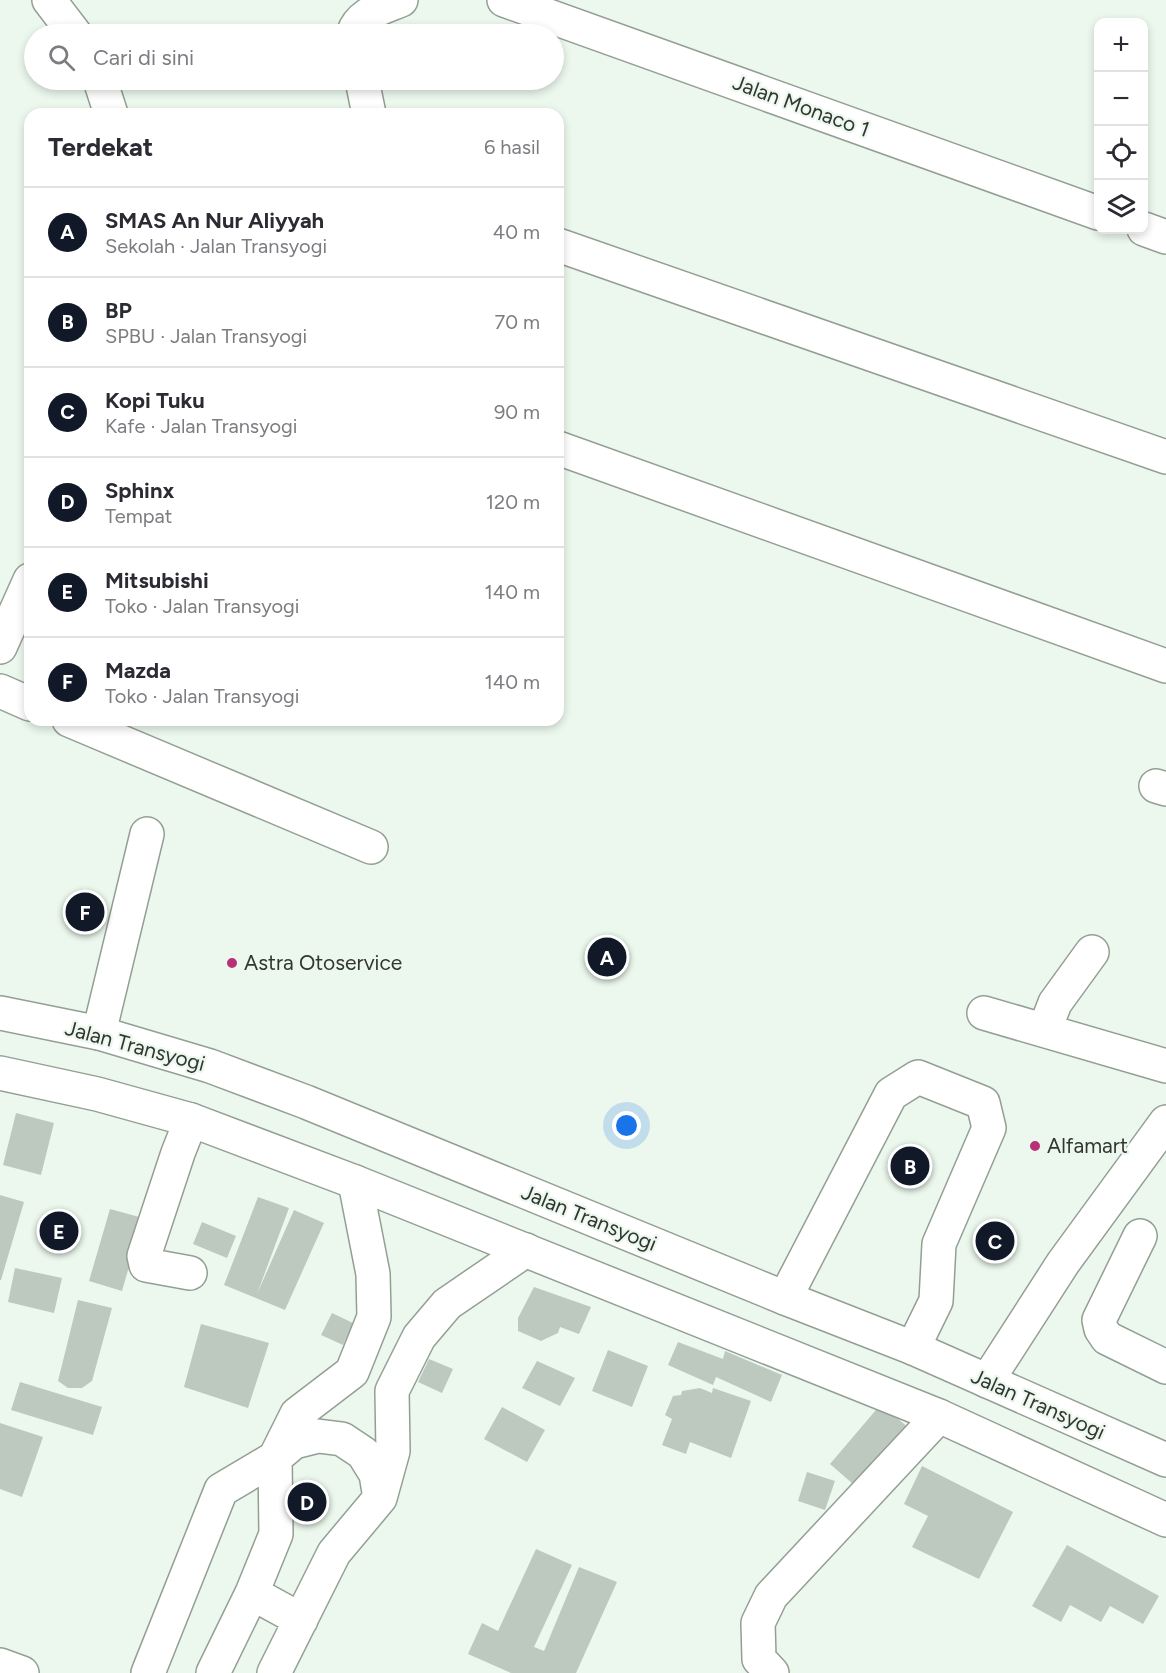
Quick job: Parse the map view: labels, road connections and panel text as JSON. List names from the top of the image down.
{
  "streets": {
    "main road": ["Jalan Monaco 1", "Jalan Transyogi"]
  },
  "places": ["Astra Otoservice", "Alfamart"],
  "page": {
    "map_buttons": ["+", "−"],
    "search": "Cari di sini",
    "heading": ["Terdekat", "6 hasil"],
    "list": [
      {
        "mark": "A",
        "name": "SMAS An Nur Aliyyah",
        "note": "Sekolah · Jalan Transyogi",
        "value": "40 m"
      },
      {
        "mark": "B",
        "name": "BP",
        "note": "SPBU · Jalan Transyogi",
        "value": "70 m"
      },
      {
        "mark": "C",
        "name": "Kopi Tuku",
        "note": "Kafe · Jalan Transyogi",
        "value": "90 m"
      },
      {
        "mark": "D",
        "name": "Sphinx",
        "note": "Tempat",
        "value": "120 m"
      },
      {
        "mark": "E",
        "name": "Mitsubishi",
        "note": "Toko · Jalan Transyogi",
        "value": "140 m"
      },
      {
        "mark": "F",
        "name": "Mazda",
        "note": "Toko · Jalan Transyogi",
        "value": "140 m"
      }
    ],
    "pins": [
      "F",
      "A",
      "B",
      "E",
      "C",
      "D"
    ]
  }
}
